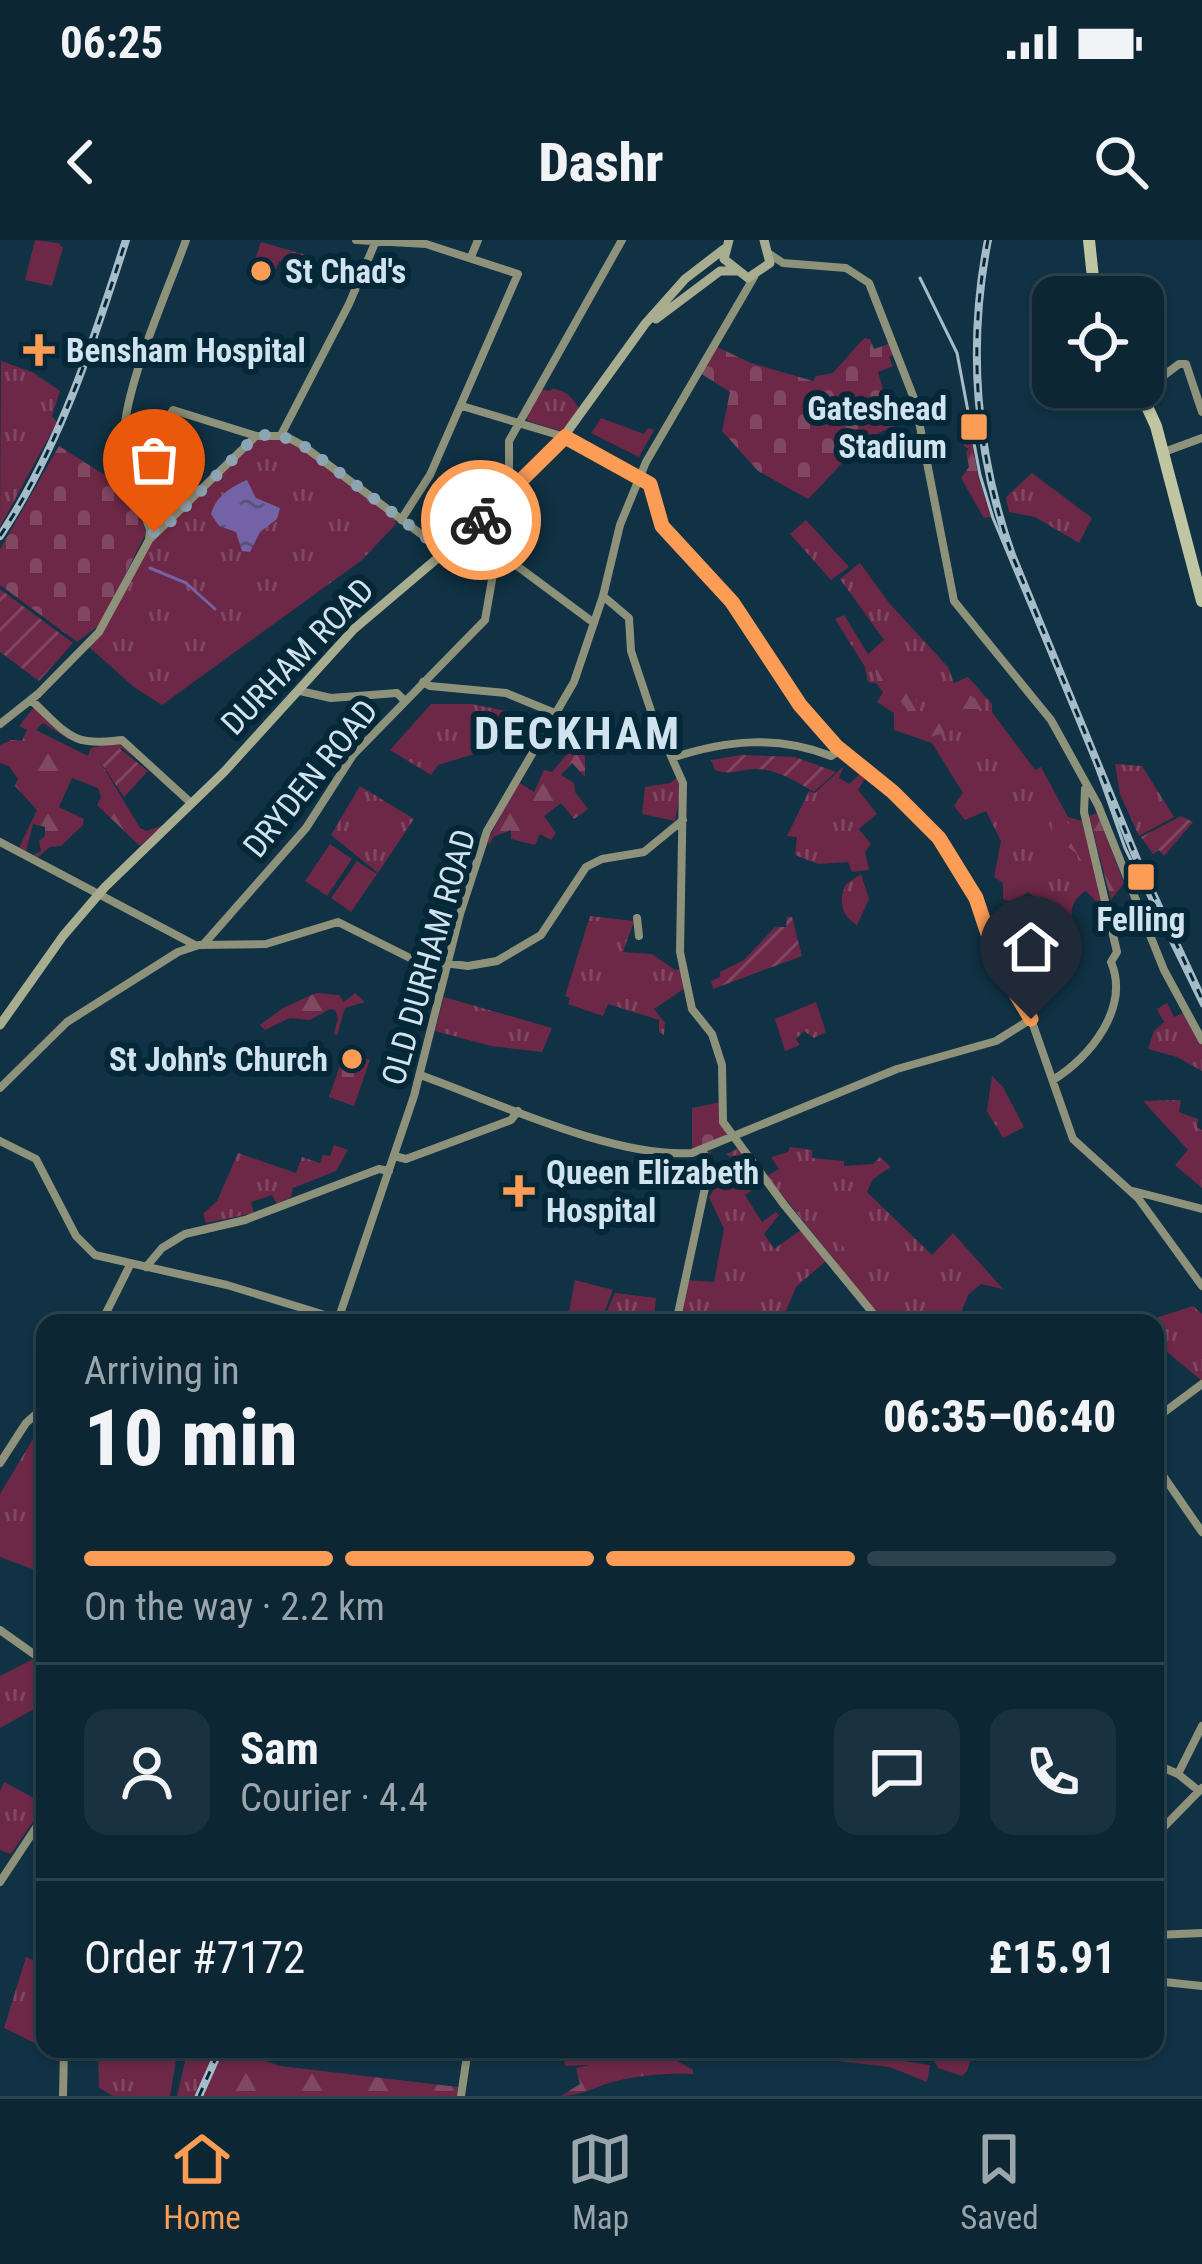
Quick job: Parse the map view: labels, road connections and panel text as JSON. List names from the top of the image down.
{
  "streets": {
    "main road": ["DURHAM ROAD"],
    "street": ["DRYDEN ROAD", "OLD DURHAM ROAD"]
  },
  "districts": ["DECKHAM"],
  "places": {
    "other": ["St Chad's", "St John's Church"],
    "health": ["Bensham Hospital", "Queen Elizabeth Hospital"],
    "transit": ["Gateshead Stadium", "Felling"]
  },
  "page": {
    "status": "06:25",
    "header": "Dashr",
    "heading": ["10 min", "Arriving in", "06:35–06:40"],
    "panel": [
      "Sam",
      "Courier · 4.4",
      "Order #7172",
      "£15.91"
    ],
    "bar": "On the way · 2.2 km",
    "tabs": ["Home", "Map", "Saved"]
  }
}
